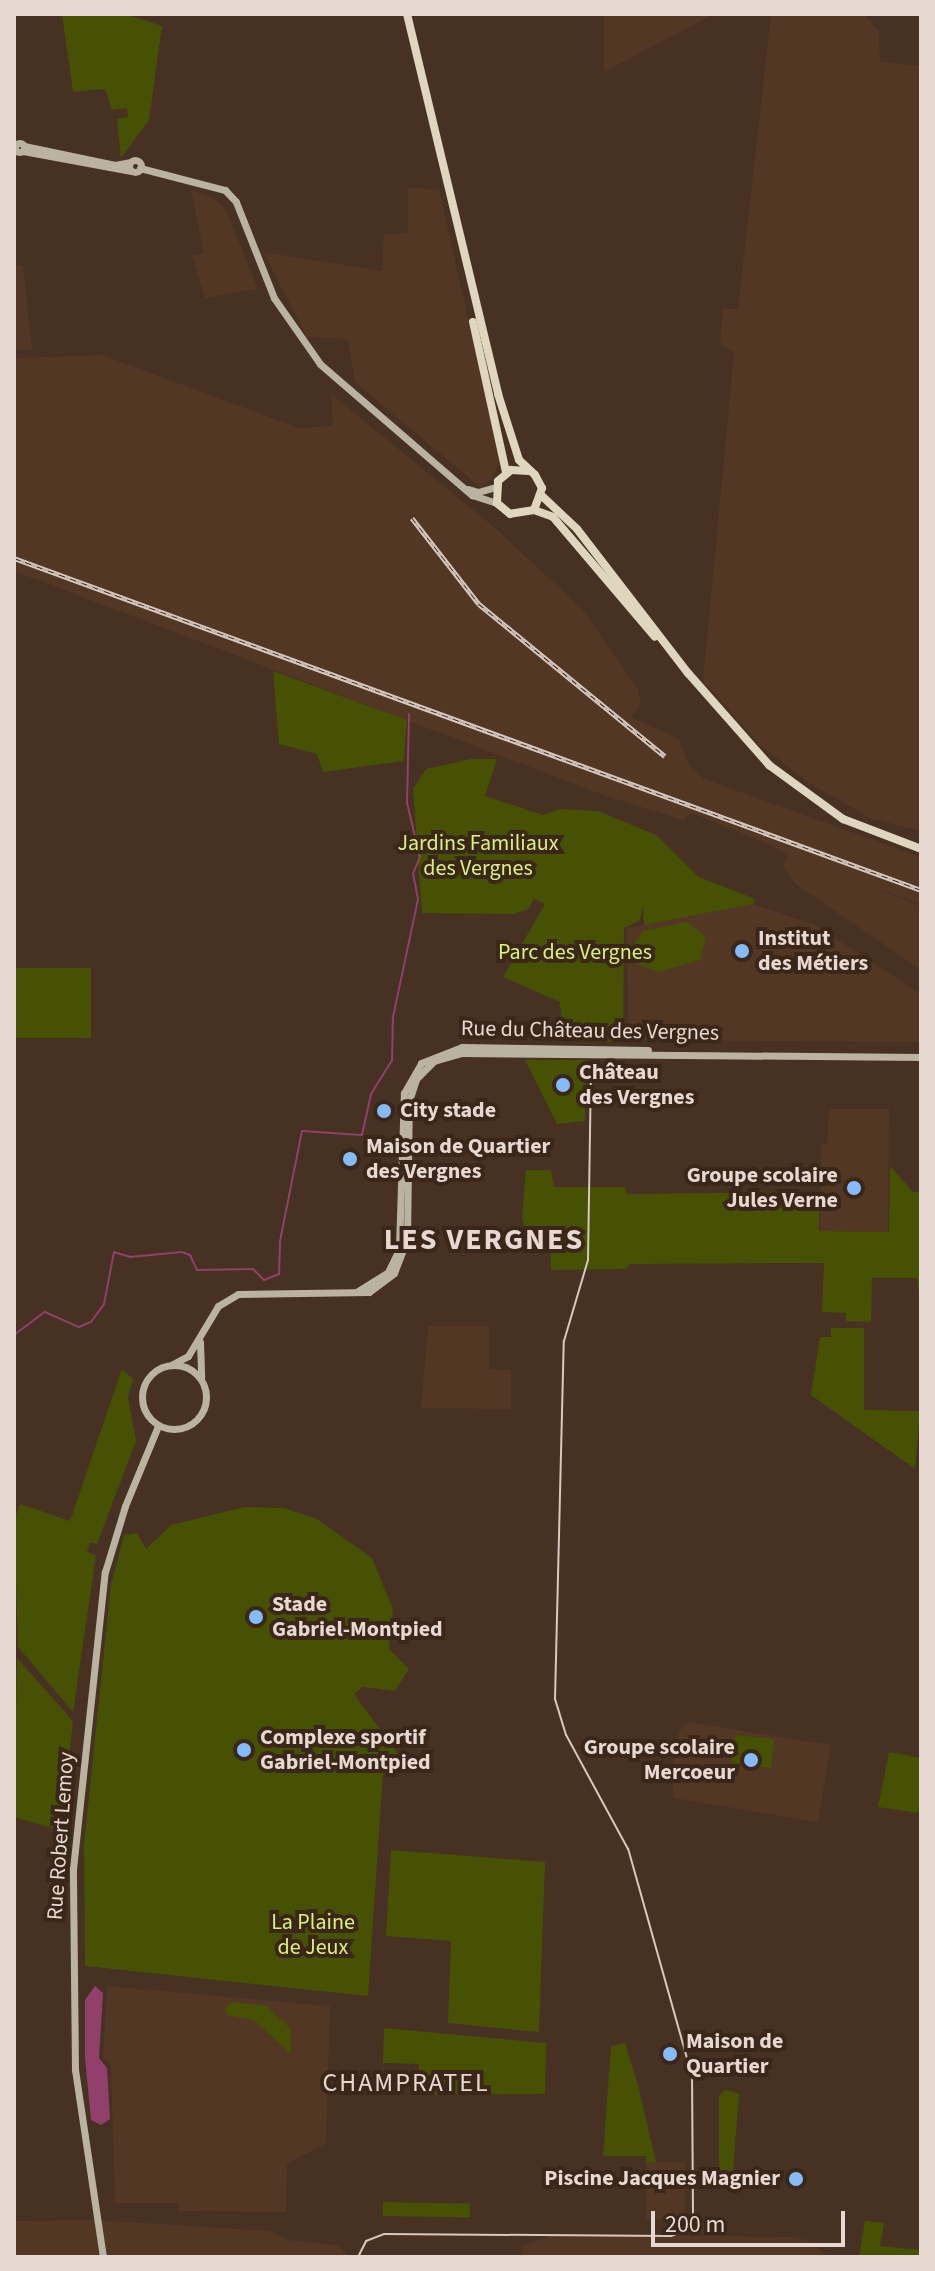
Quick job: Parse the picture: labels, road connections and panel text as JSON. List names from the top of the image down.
{
  "streets": {
    "main road": ["Rue du Château des Vergnes", "Rue Robert Lemoy"]
  },
  "crossings": [
    ["Rue du Château des Vergnes", "Rue Robert Lemoy"]
  ],
  "districts": ["LES VERGNES", "CHAMPRATEL"],
  "parks": ["Jardins Familiaux des Vergnes", "Parc des Vergnes", "La Plaine de Jeux"],
  "places": [
    "Institut des Métiers",
    "Château des Vergnes",
    "City stade",
    "Maison de Quartier des Vergnes",
    "Groupe scolaire Jules Verne",
    "Stade Gabriel-Montpied",
    "Complexe sportif Gabriel-Montpied",
    "Groupe scolaire Mercoeur",
    "Maison de Quartier",
    "Piscine Jacques Magnier"
  ],
  "scale_bar": "200 m"
}
